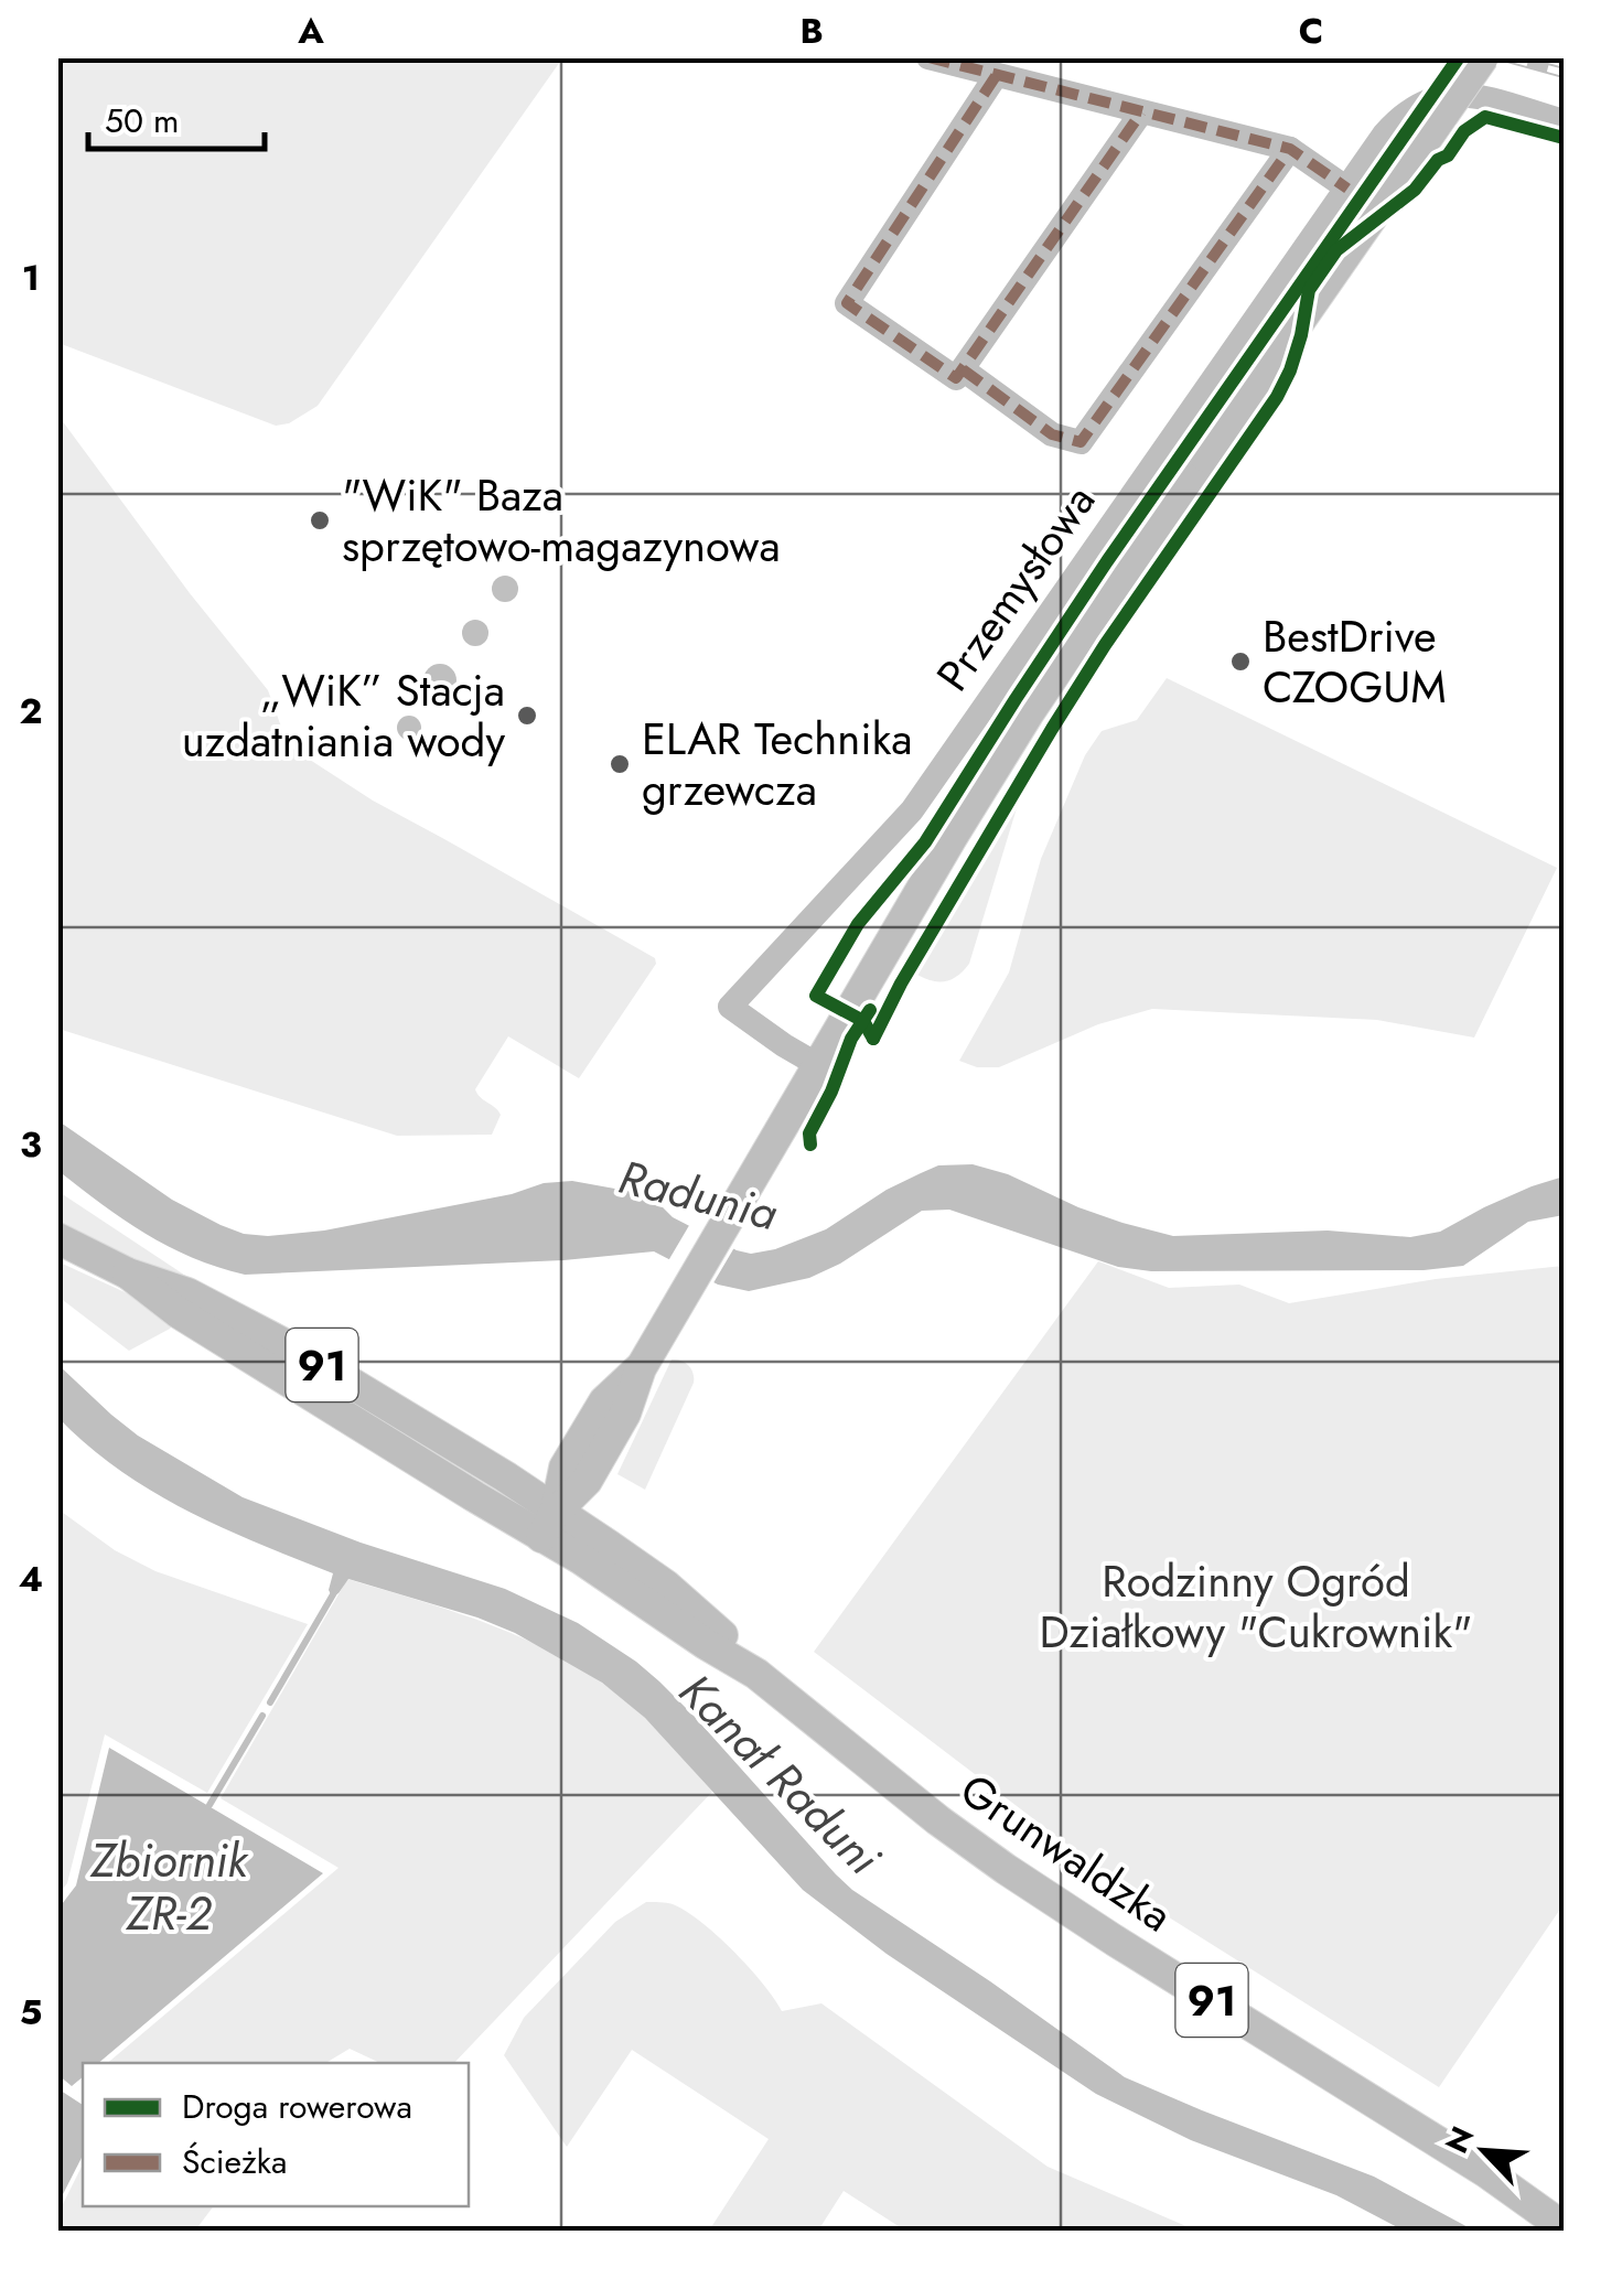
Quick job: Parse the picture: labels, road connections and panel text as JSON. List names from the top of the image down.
{
  "streets": {
    "main road": ["91", "Grunwaldzka"],
    "street": ["Przemysłowa"]
  },
  "water": ["Radunia", "Kanał Raduni", "Zbiornik ZR-2"],
  "parks": ["Rodzinny Ogród Działkowy \"Cukrownik\""],
  "places": [
    "\"WiK\" Baza sprzętowo-magazynowa",
    "BestDrive CZOGUM",
    "„WiK” Stacja uzdatniania wody",
    "ELAR Technika grzewcza"
  ],
  "legend": ["Droga rowerowa", "Ścieżka"],
  "scale_bar": "50 m",
  "north": "top left",
  "grid": {
    "columns": ["A", "B", "C"],
    "rows": [
      "1",
      "2",
      "3",
      "4",
      "5"
    ]
  }
}
